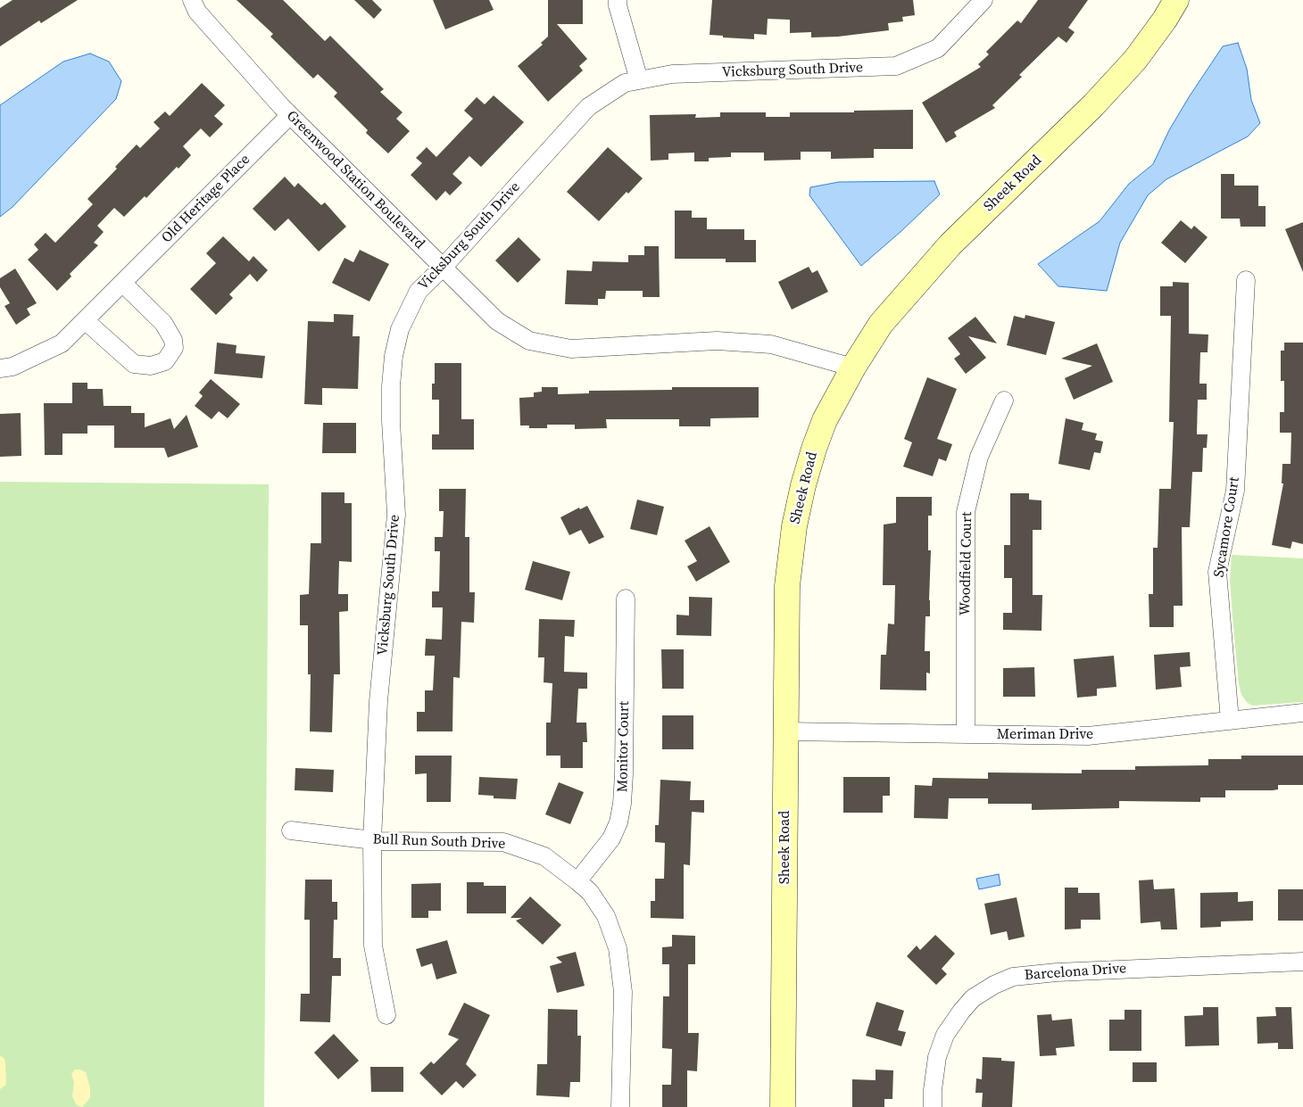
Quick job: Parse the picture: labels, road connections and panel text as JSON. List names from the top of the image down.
{
  "streets": {
    "street": [
      "Vicksburg South Drive",
      "Greenwood Station Boulevard",
      "Sheek Road",
      "Old Heritage Place",
      "Sycamore Court",
      "Woodfield Court",
      "Meriman Drive",
      "Monitor Court",
      "Bull Run South Drive",
      "Barcelona Drive"
    ]
  },
  "crossings": [
    ["Vicksburg South Drive", "Greenwood Station Boulevard"],
    ["Vicksburg South Drive", "Bull Run South Drive"],
    ["Greenwood Station Boulevard", "Sheek Road"],
    ["Greenwood Station Boulevard", "Old Heritage Place"],
    ["Sheek Road", "Meriman Drive"],
    ["Sycamore Court", "Meriman Drive"],
    ["Woodfield Court", "Meriman Drive"],
    ["Monitor Court", "Bull Run South Drive"]
  ]
}
